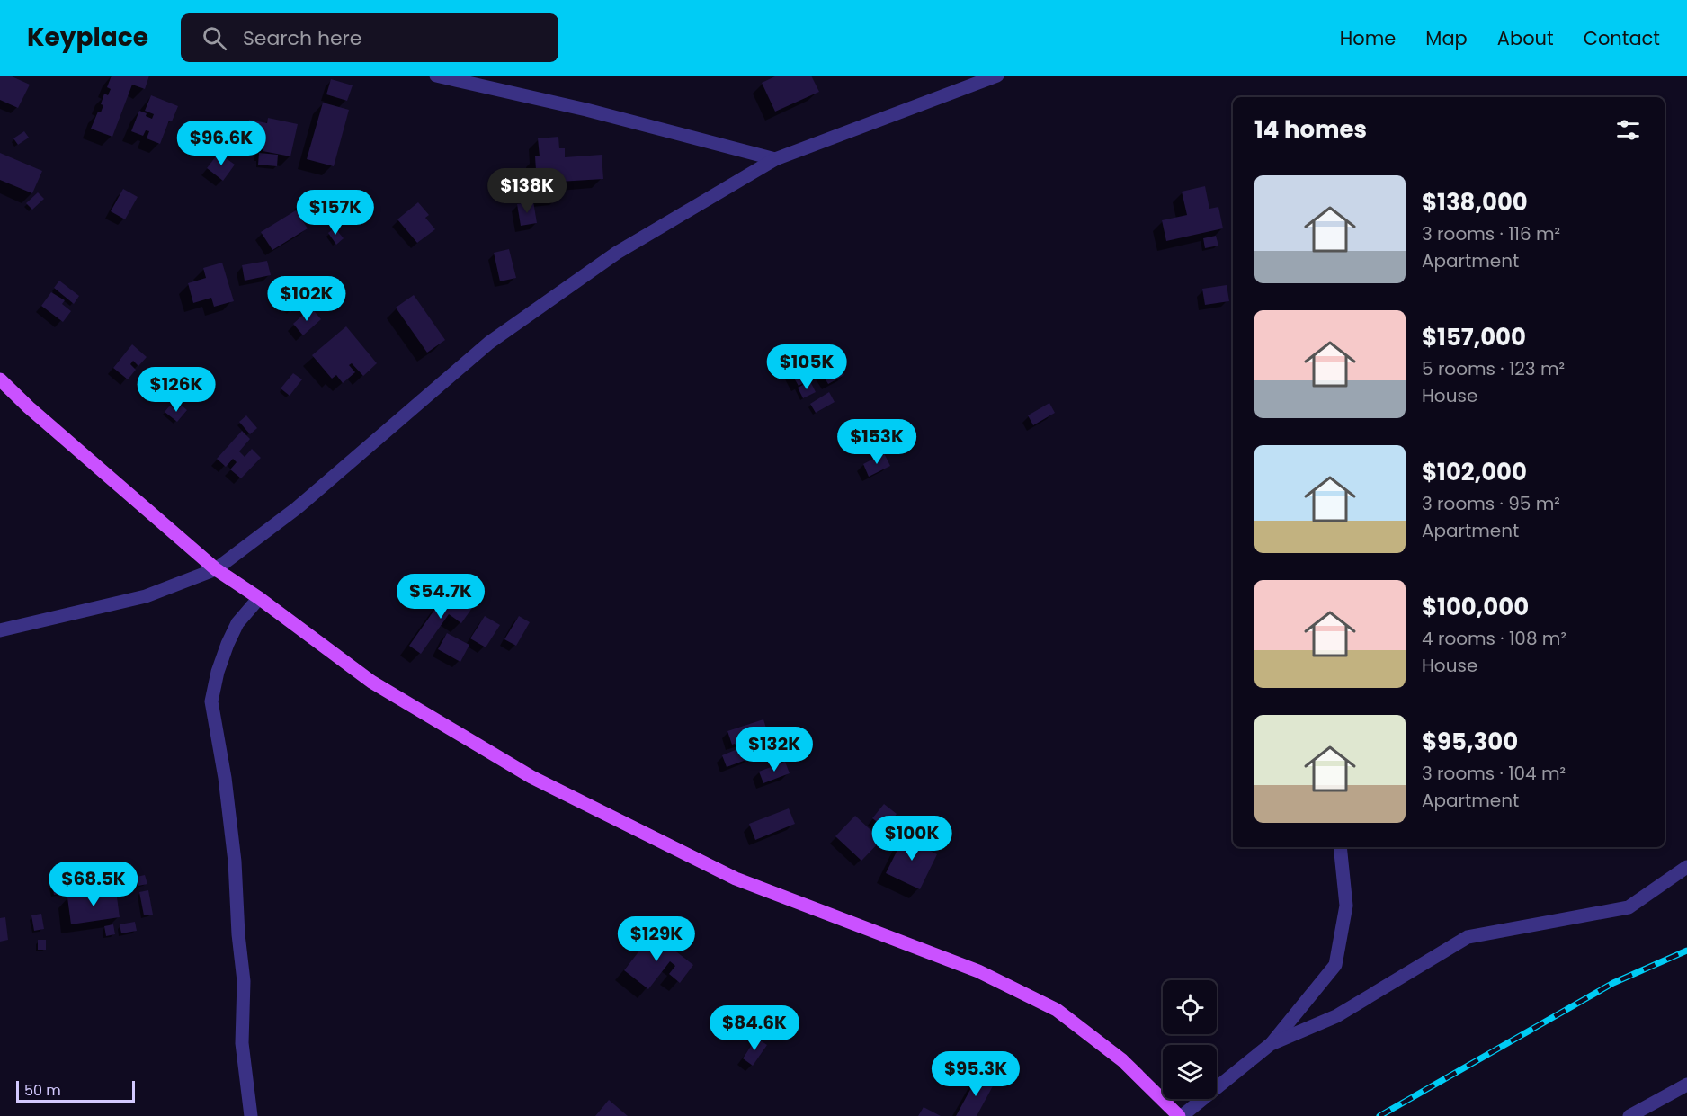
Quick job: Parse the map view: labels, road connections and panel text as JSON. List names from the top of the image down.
{
  "scale_bar": "50 m",
  "page": {
    "header": "Keyplace",
    "search": "Search here",
    "nav": [
      "Home",
      "Map",
      "About",
      "Contact"
    ],
    "heading": "14 homes",
    "price": [
      "$96.6K",
      "$138K",
      "$157K",
      "$102K",
      "$105K",
      "$126K",
      "$153K",
      "$54.7K",
      "$132K",
      "$100K",
      "$68.5K",
      "$129K",
      "$84.6K",
      "$95.3K"
    ],
    "list": [
      {
        "name": "$138,000",
        "note": "3 rooms · 116 m² · Apartment"
      },
      {
        "name": "$157,000",
        "note": "5 rooms · 123 m² · House"
      },
      {
        "name": "$102,000",
        "note": "3 rooms · 95 m² · Apartment"
      },
      {
        "name": "$100,000",
        "note": "4 rooms · 108 m² · House"
      },
      {
        "name": "$95,300",
        "note": "3 rooms · 104 m² · Apartment"
      }
    ],
    "scale": "50 m"
  }
}
